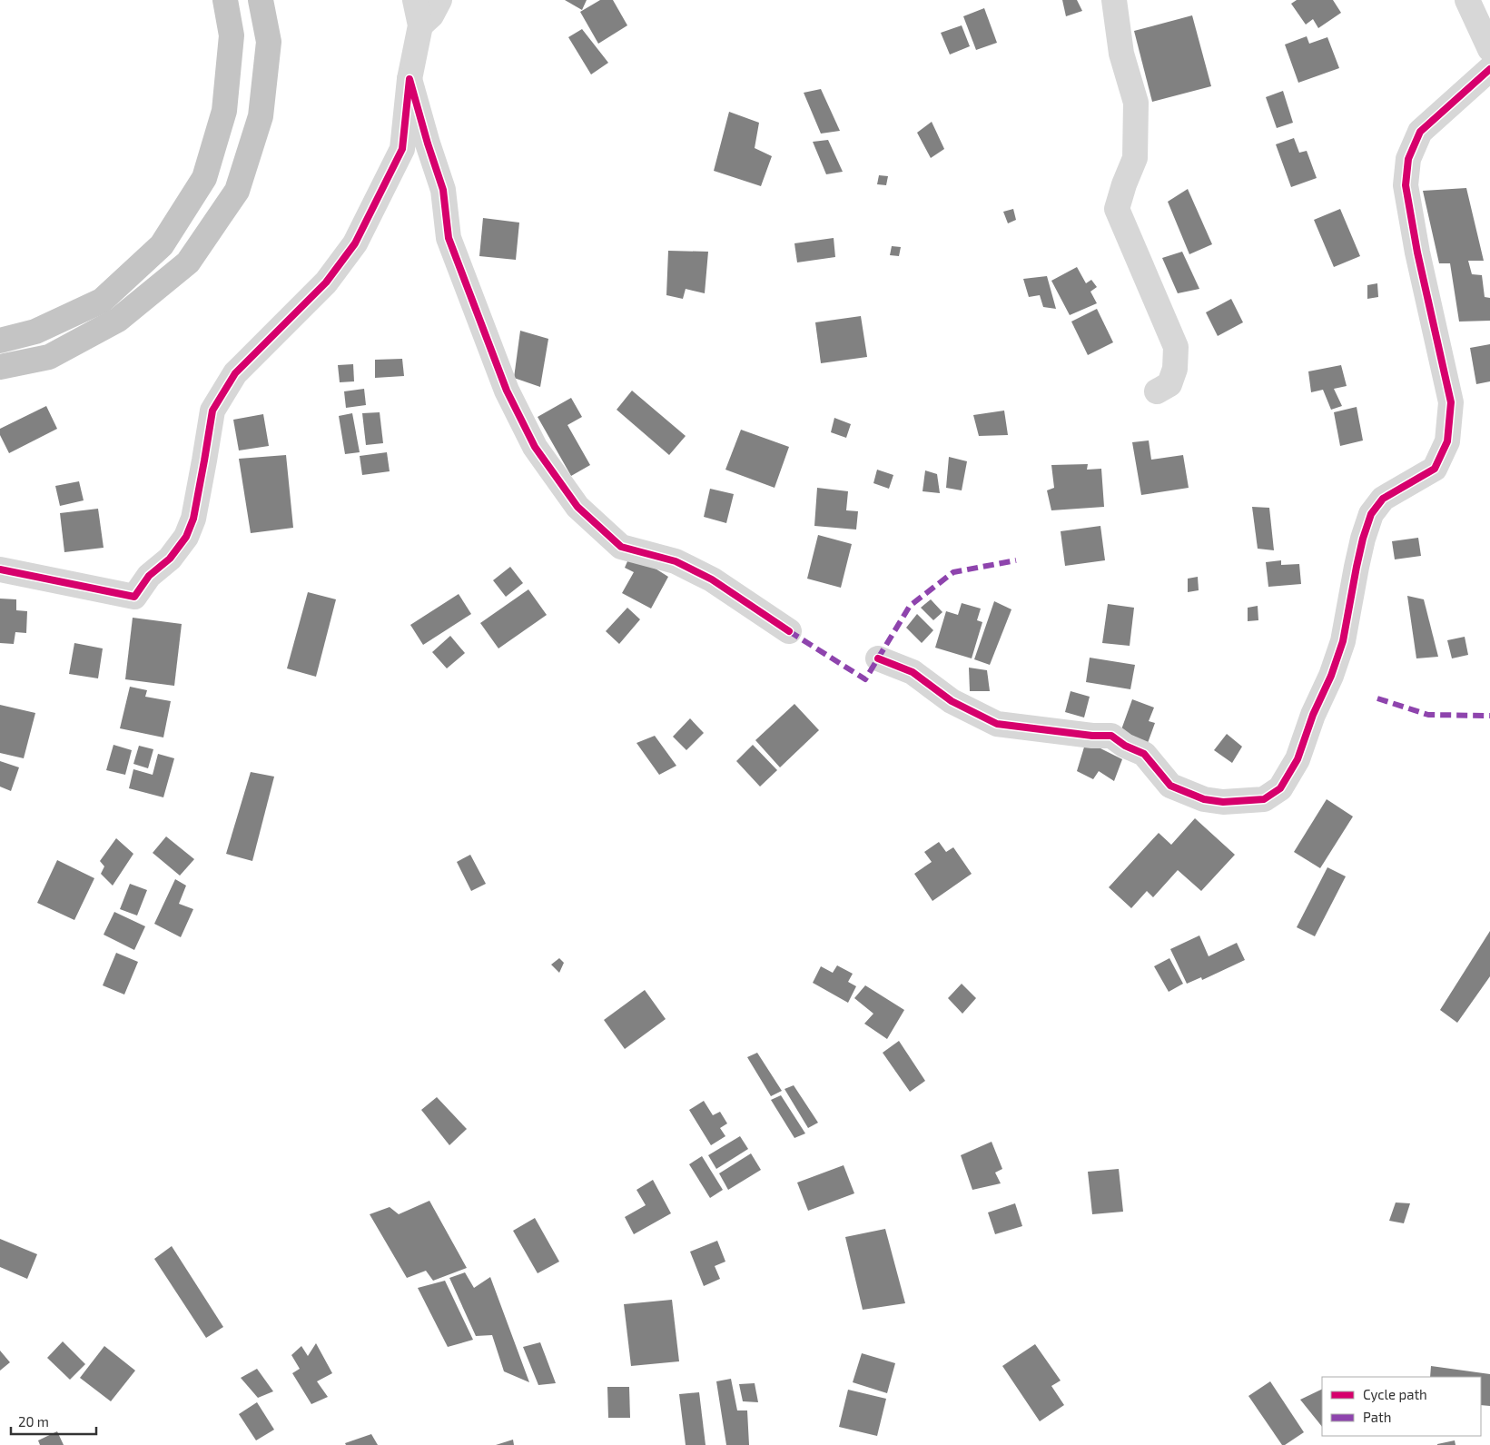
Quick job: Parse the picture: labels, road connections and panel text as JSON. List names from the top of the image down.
{
  "legend": ["Cycle path", "Path"],
  "scale_bar": "20 m"
}
